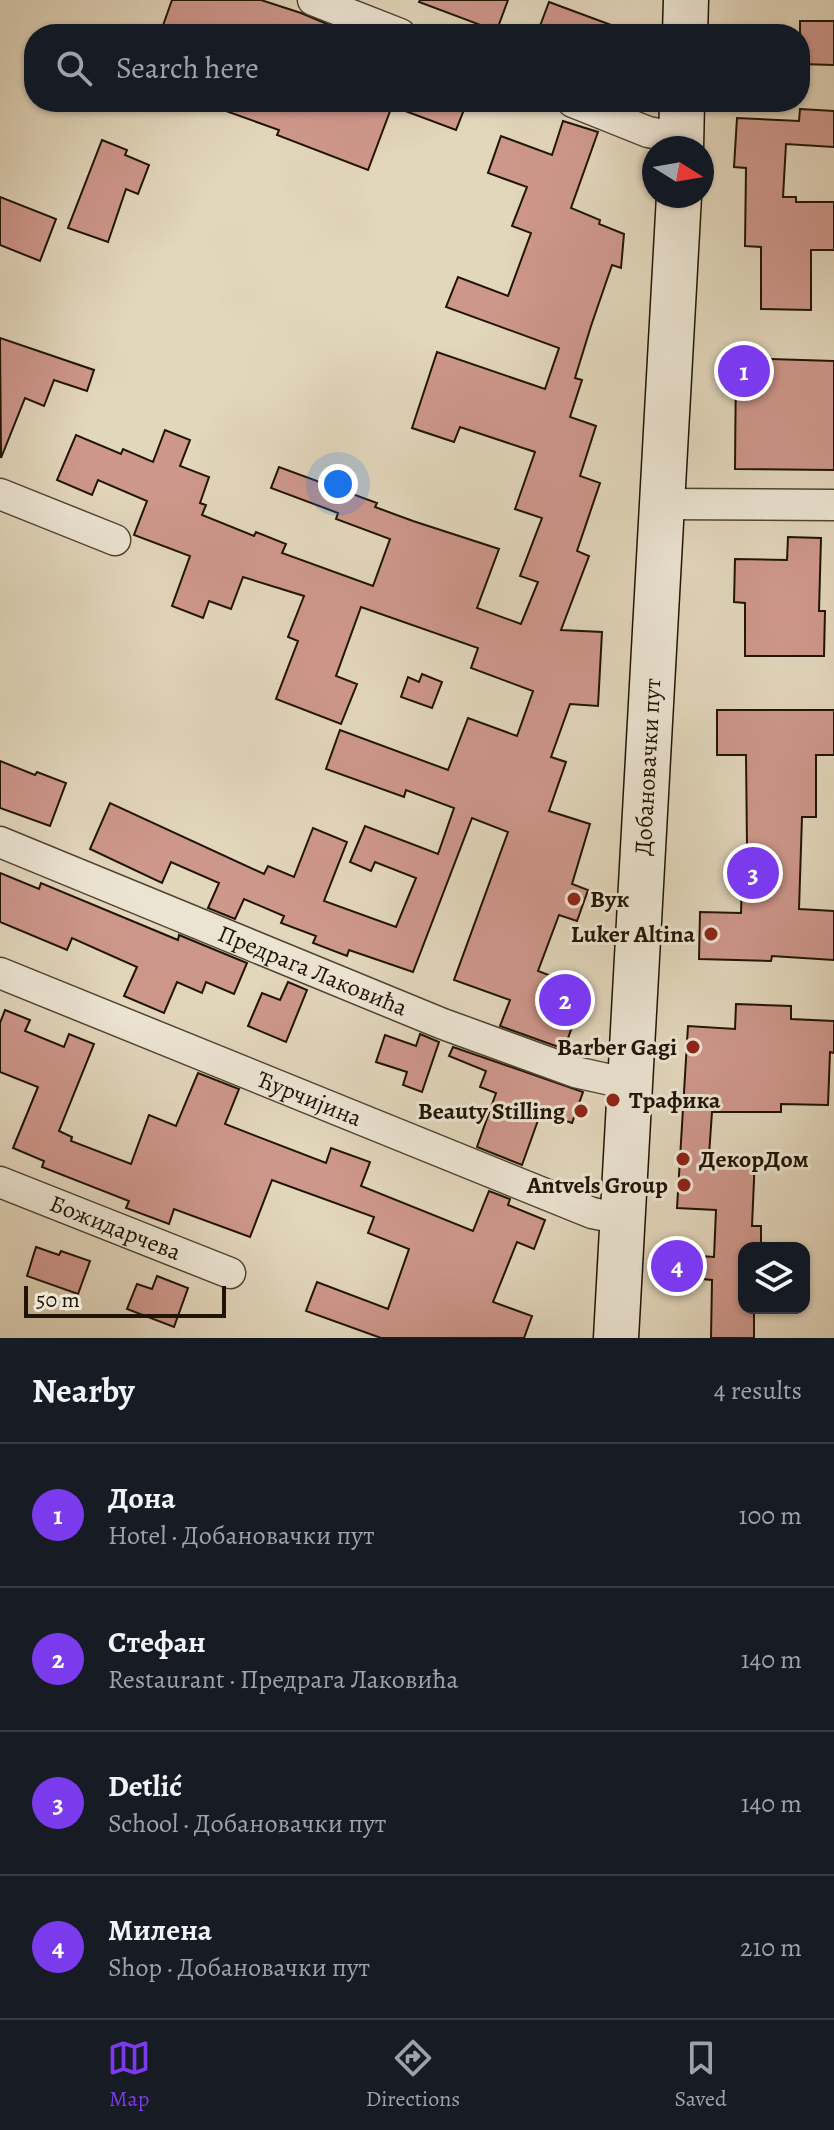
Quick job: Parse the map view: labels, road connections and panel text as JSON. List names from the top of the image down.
{
  "streets": {
    "street": [
      "Добановачки пут",
      "Предрага Лаковића",
      "Ћурчијина",
      "Божидарчева"
    ]
  },
  "crossings": [
    ["Добановачки пут", "Предрага Лаковића"],
    ["Добановачки пут", "Ћурчијина"]
  ],
  "places": [
    "Вук",
    "Luker Altina",
    "Barber Gagi",
    "Трафика",
    "Beauty Stilling",
    "ДекорДом",
    "Antvels Group"
  ],
  "scale_bar": "50 m",
  "north": "right",
  "page": {
    "search": "Search here",
    "pins": [
      "1",
      "3",
      "2",
      "4"
    ],
    "scale": "50 m",
    "heading": ["Nearby", "4 results"],
    "list": [
      {
        "mark": "1",
        "name": "Дона",
        "note": "Hotel · Добановачки пут",
        "value": "100 m"
      },
      {
        "mark": "2",
        "name": "Стефан",
        "note": "Restaurant · Предрага Лаковића",
        "value": "140 m"
      },
      {
        "mark": "3",
        "name": "Detlić",
        "note": "School · Добановачки пут",
        "value": "140 m"
      },
      {
        "mark": "4",
        "name": "Милена",
        "note": "Shop · Добановачки пут",
        "value": "210 m"
      }
    ],
    "nav": ["Map", "Directions", "Saved"]
  }
}
